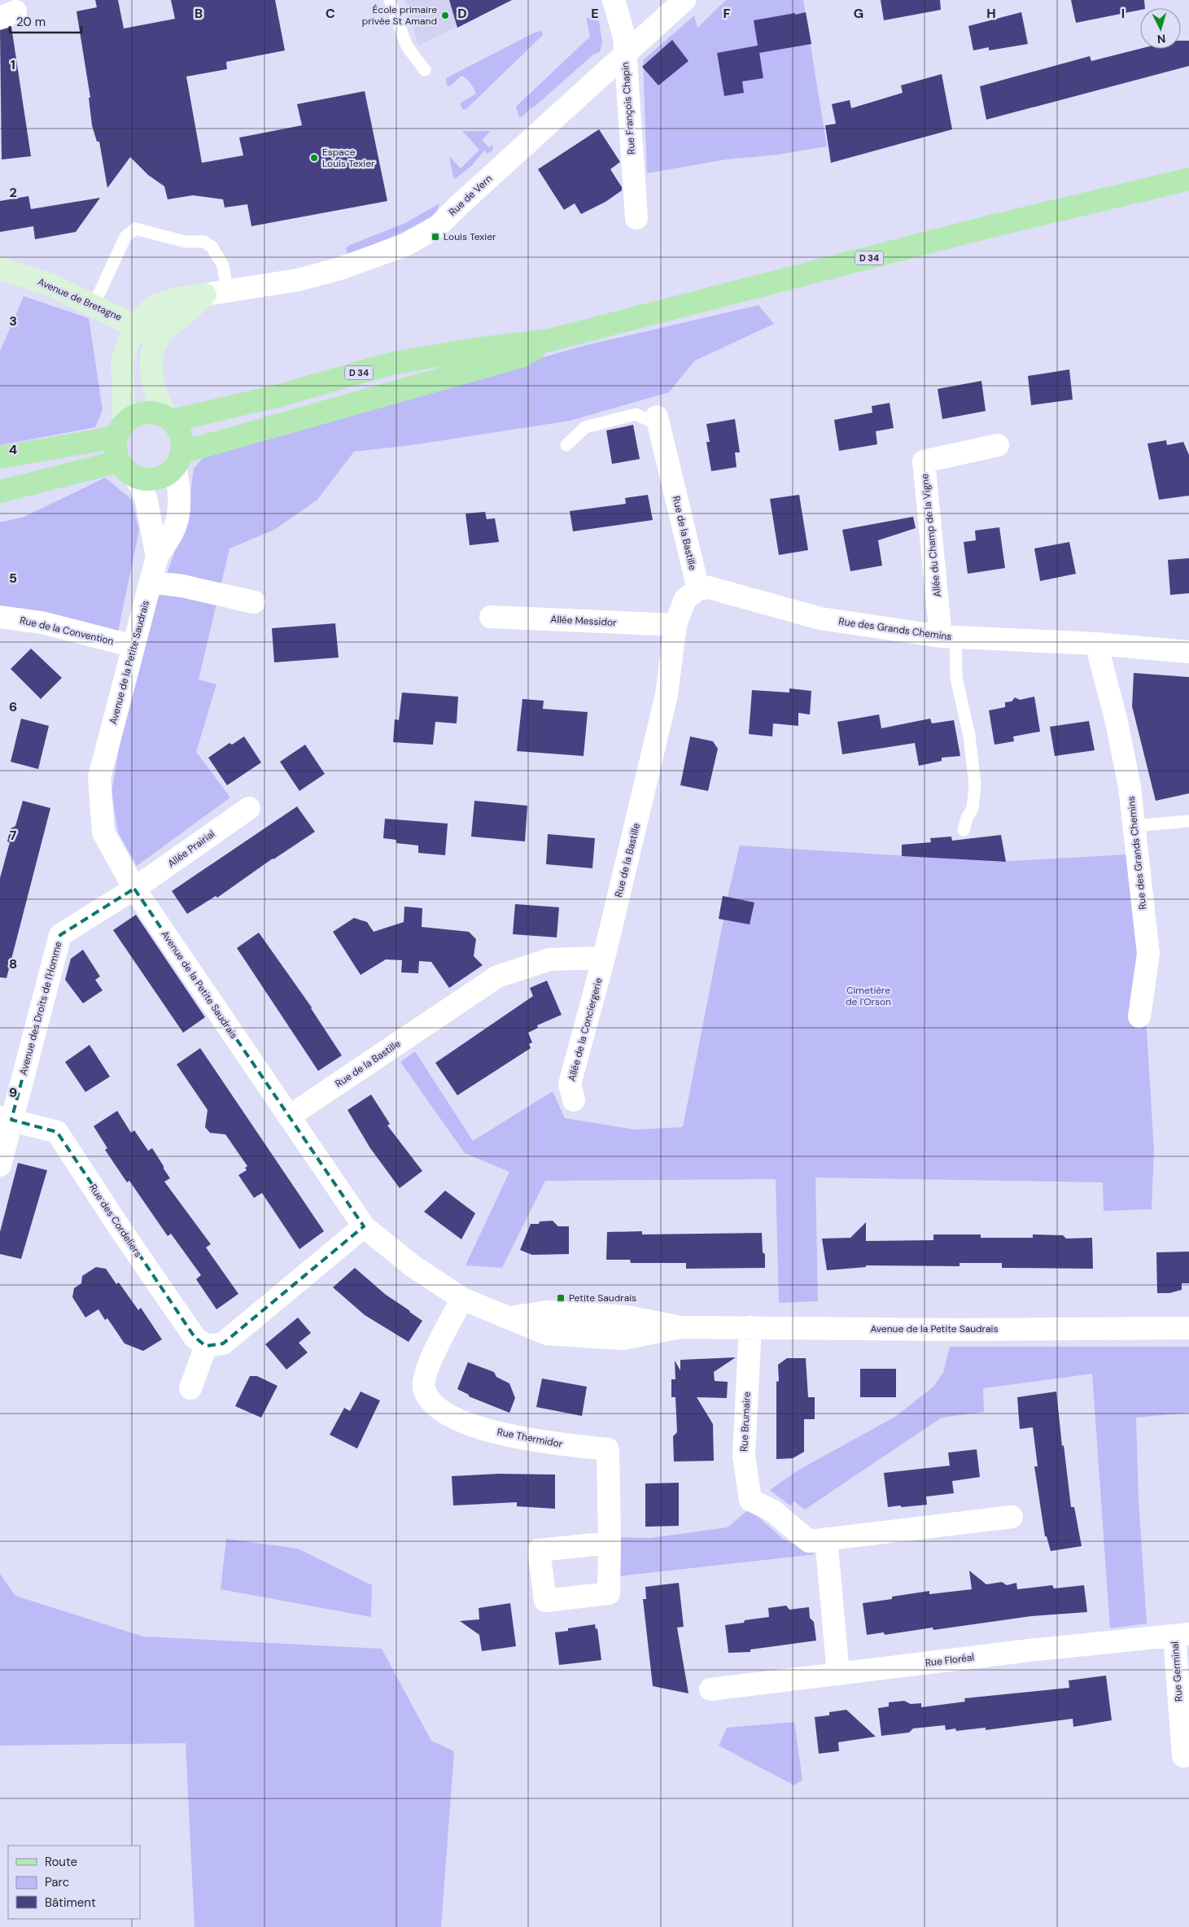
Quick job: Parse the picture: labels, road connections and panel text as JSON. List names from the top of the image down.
{
  "streets": {
    "main road": ["D 34"],
    "street": [
      "Rue François Chapin",
      "Rue de Vern",
      "Avenue de Bretagne",
      "Rue de la Bastille",
      "Allée du Champ de la Vigne",
      "Allée Messidor",
      "Rue des Grands Chemins",
      "Rue de la Convention",
      "Avenue de la Petite Saudrais",
      "Allée Prairial",
      "Avenue des Droits de l'Homme",
      "Allée de la Conciergerie",
      "Rue des Cordeliers",
      "Rue Brumaire",
      "Rue Thermidor",
      "Rue Floréal",
      "Rue Germinal"
    ]
  },
  "crossings": [
    ["Rue François Chapin", "Rue de Vern"],
    ["Rue de Vern", "D 34"],
    ["Rue de Vern", "Avenue de Bretagne"],
    ["Rue de Vern", "Avenue de la Petite Saudrais"],
    ["D 34", "Avenue de la Petite Saudrais"],
    ["Rue de la Bastille", "Allée Messidor"],
    ["Rue de la Bastille", "Rue des Grands Chemins"],
    ["Rue de la Bastille", "Avenue de la Petite Saudrais"],
    ["Rue de la Bastille", "Allée de la Conciergerie"],
    ["Allée du Champ de la Vigne", "Rue des Grands Chemins"],
    ["Rue de la Convention", "Avenue de la Petite Saudrais"],
    ["Avenue de la Petite Saudrais", "Allée Prairial"],
    ["Avenue de la Petite Saudrais", "Avenue des Droits de l'Homme"],
    ["Avenue de la Petite Saudrais", "Rue Brumaire"],
    ["Avenue de la Petite Saudrais", "Rue Thermidor"],
    ["Allée Prairial", "Avenue des Droits de l'Homme"],
    ["Avenue des Droits de l'Homme", "Rue des Cordeliers"],
    ["Rue Floréal", "Rue Germinal"]
  ],
  "parks": ["Cimetière de l'Orson"],
  "places": {
    "other": ["École primaire privée St Amand", "Espace Louis Texier"],
    "transit": ["Louis Texier", "Petite Saudrais"]
  },
  "legend": ["Route", "Parc", "Bâtiment"],
  "scale_bar": "20 m",
  "north": "bottom",
  "grid": {
    "columns": [
      "B",
      "C",
      "D",
      "E",
      "F",
      "G",
      "H",
      "I"
    ],
    "rows": [
      "1",
      "2",
      "3",
      "4",
      "5",
      "6",
      "7",
      "8",
      "9"
    ]
  }
}
